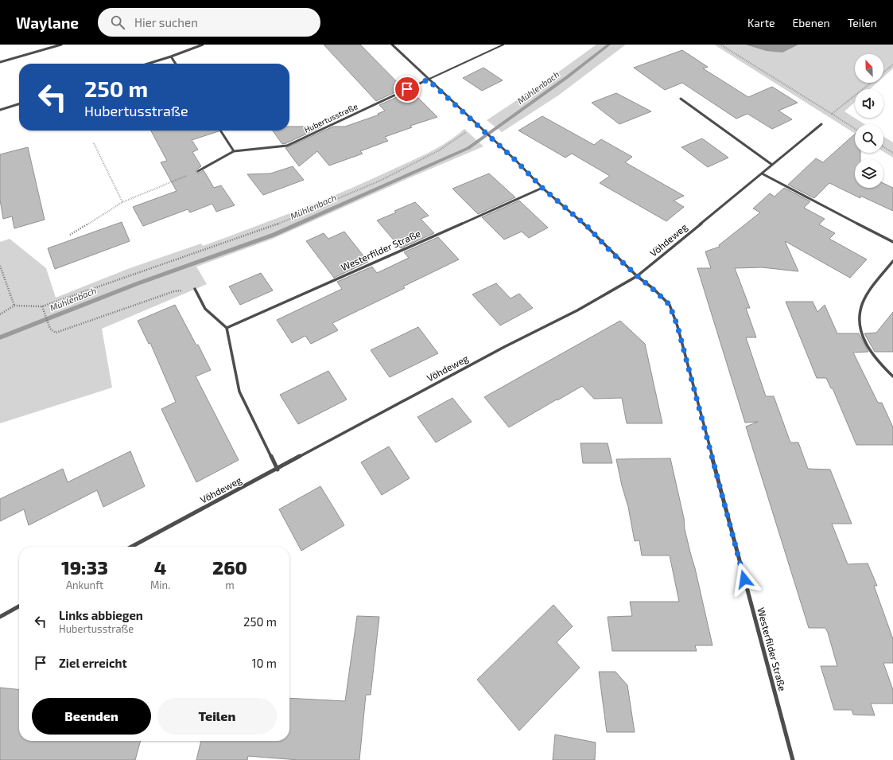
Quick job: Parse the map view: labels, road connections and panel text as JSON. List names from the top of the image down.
{
  "streets": {
    "street": ["Hubertusstraße", "Vöhdeweg", "Westerfilder Straße"]
  },
  "crossings": [
    ["Hubertusstraße", "Westerfilder Straße"],
    ["Vöhdeweg", "Westerfilder Straße"]
  ],
  "water": ["Mühlenbach"],
  "north": "top left",
  "page": {
    "header": "Waylane",
    "search": "Hier suchen",
    "nav": ["Karte", "Ebenen", "Teilen"],
    "turn": ["250 m", "Hubertusstraße"],
    "eta": [
      "19:33",
      "Ankunft",
      "4",
      "Min.",
      "260",
      "m"
    ],
    "list": [
      {
        "name": "Links abbiegen",
        "note": "Hubertusstraße",
        "value": "250 m"
      },
      {
        "name": "Ziel erreicht",
        "value": "10 m"
      }
    ],
    "buttons": ["Beenden", "Teilen"]
  }
}
